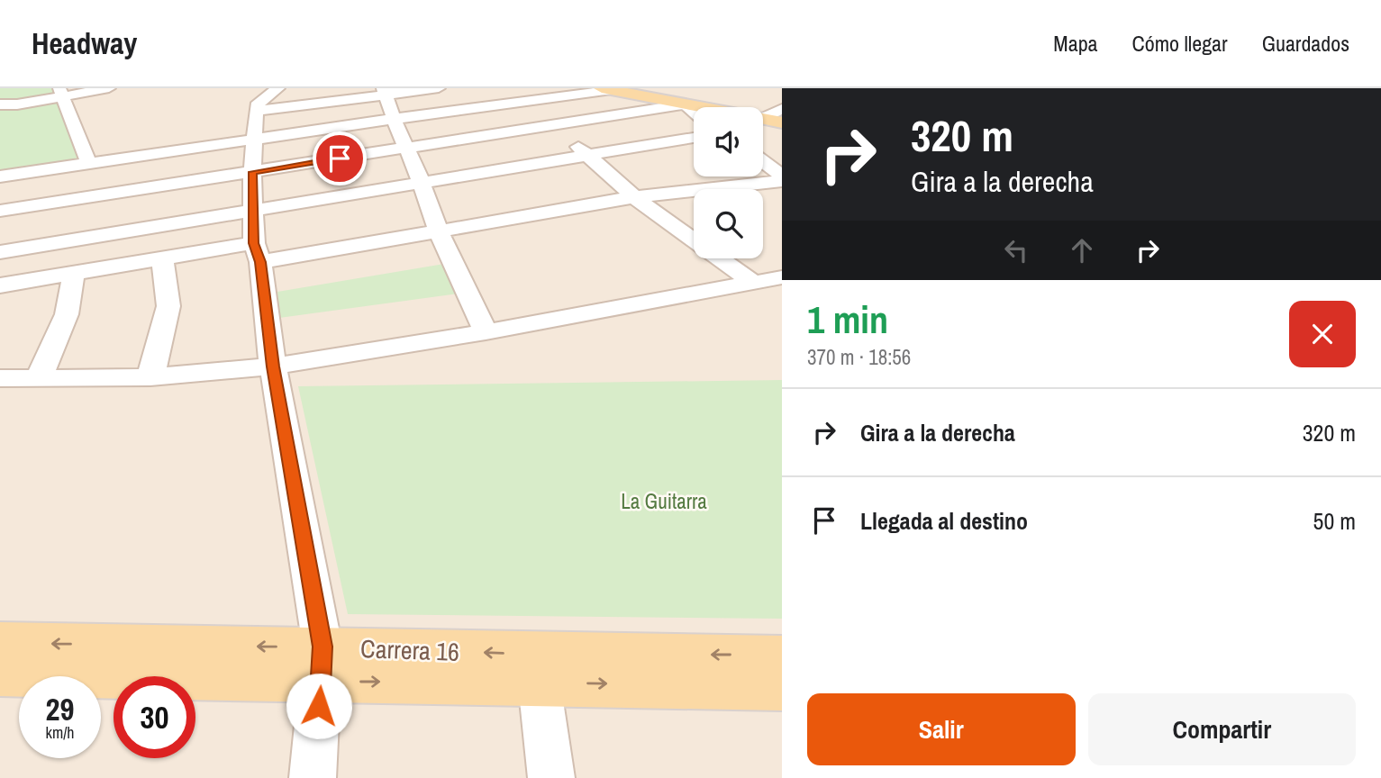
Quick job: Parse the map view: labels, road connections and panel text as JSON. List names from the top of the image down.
{
  "streets": {
    "main road": ["Carrera 16"]
  },
  "parks": ["La Guitarra"],
  "page": {
    "header": "Headway",
    "nav": ["Mapa", "Cómo llegar", "Guardados"],
    "turn": ["320 m", "Gira a la derecha"],
    "heading": ["1 min", "370 m · 18:56"],
    "list": [
      {
        "name": "Gira a la derecha",
        "value": "320 m"
      },
      {
        "name": "Llegada al destino",
        "value": "50 m"
      }
    ],
    "speed": "29 km/h",
    "limit": "30",
    "buttons": ["Salir", "Compartir"]
  }
}
